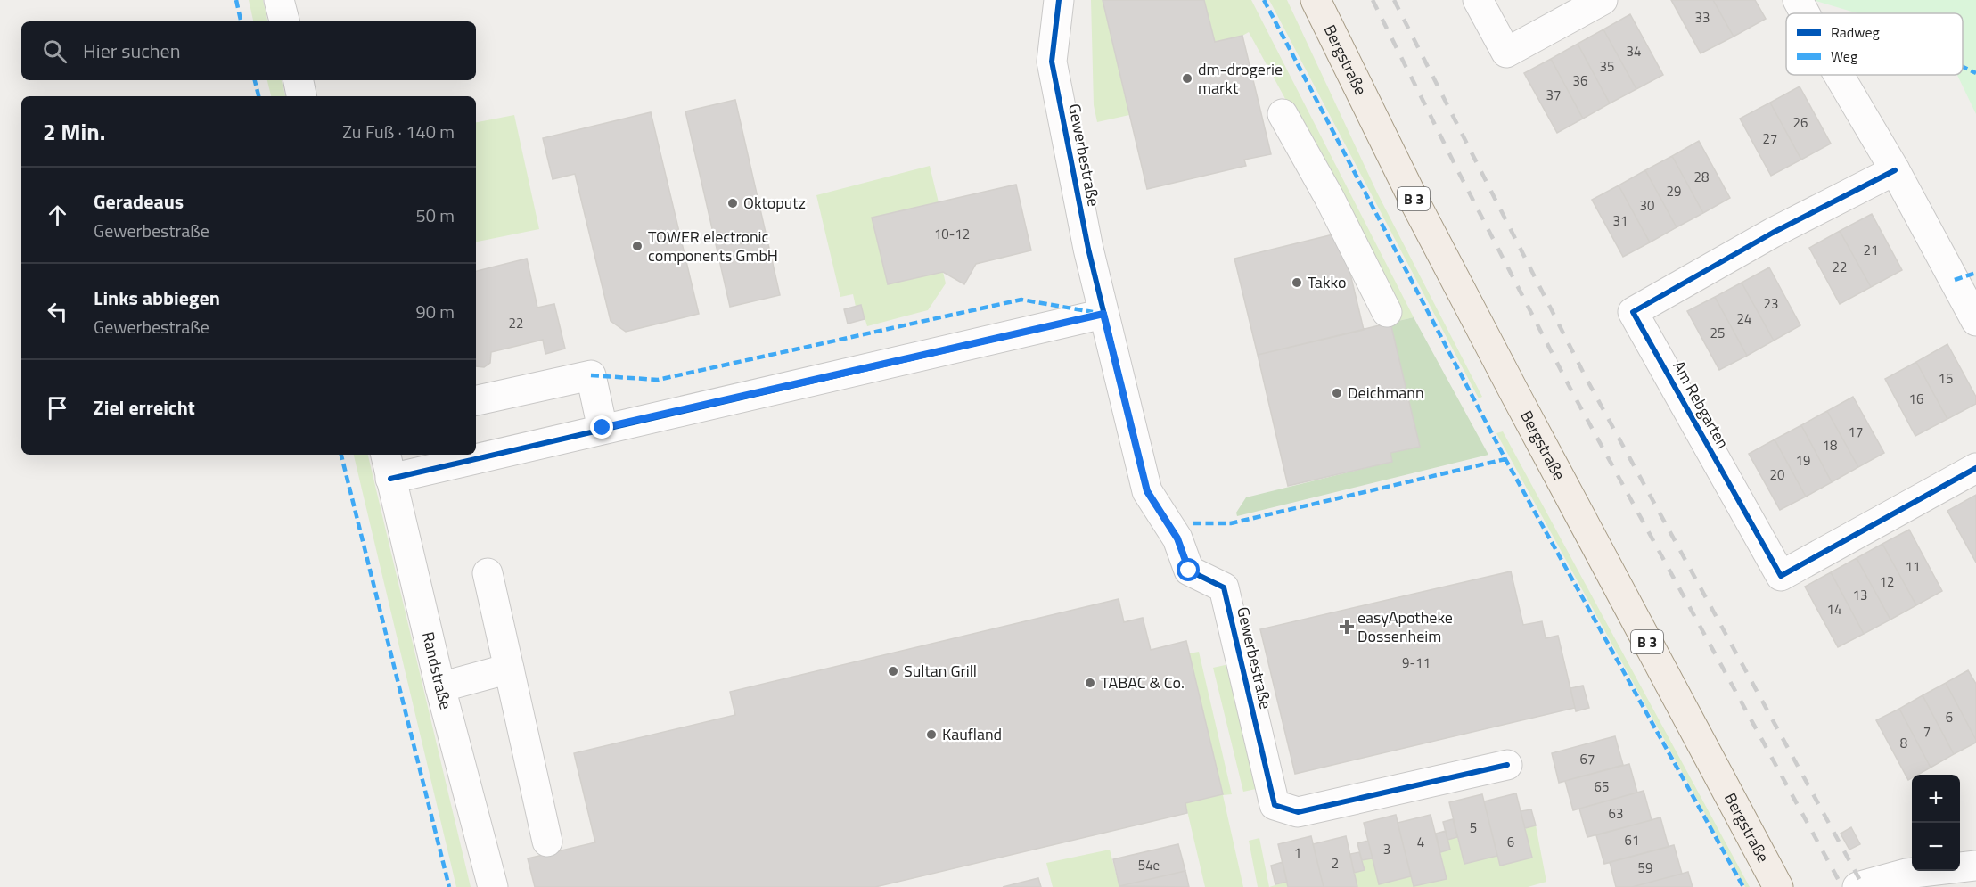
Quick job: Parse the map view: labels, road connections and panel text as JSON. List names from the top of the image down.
{
  "streets": {
    "main road": ["Bergstraße", "B 3"],
    "street": ["Gewerbestraße", "Am Rebgarten", "Randstraße"]
  },
  "places": {
    "other": [
      "dm-drogerie markt",
      "Oktoputz",
      "TOWER electronic components GmbH",
      "Takko",
      "Deichmann",
      "Sultan Grill",
      "TABAC & Co.",
      "Kaufland"
    ],
    "health": ["easyApotheke Dossenheim"]
  },
  "house_numbers": [
    "33",
    "34",
    "35",
    "36",
    "37",
    "26",
    "27",
    "28",
    "29",
    "30",
    "31",
    "10-12",
    "21",
    "22",
    "23",
    "24",
    "22",
    "25",
    "15",
    "16",
    "17",
    "18",
    "19",
    "20",
    "11",
    "12",
    "13",
    "14",
    "9-11",
    "6",
    "7",
    "8",
    "67",
    "65",
    "63",
    "5",
    "61",
    "4",
    "6",
    "3",
    "1",
    "2",
    "54e",
    "59"
  ],
  "legend": ["Radweg", "Weg"],
  "page": {
    "search": "Hier suchen",
    "heading": ["2 Min.", "Zu Fuß · 140 m"],
    "list": [
      ["Geradeaus", "Gewerbestraße", "50 m"],
      ["Links abbiegen", "Gewerbestraße", "90 m"],
      "Ziel erreicht"
    ],
    "map_buttons": ["+", "−"]
  }
}
